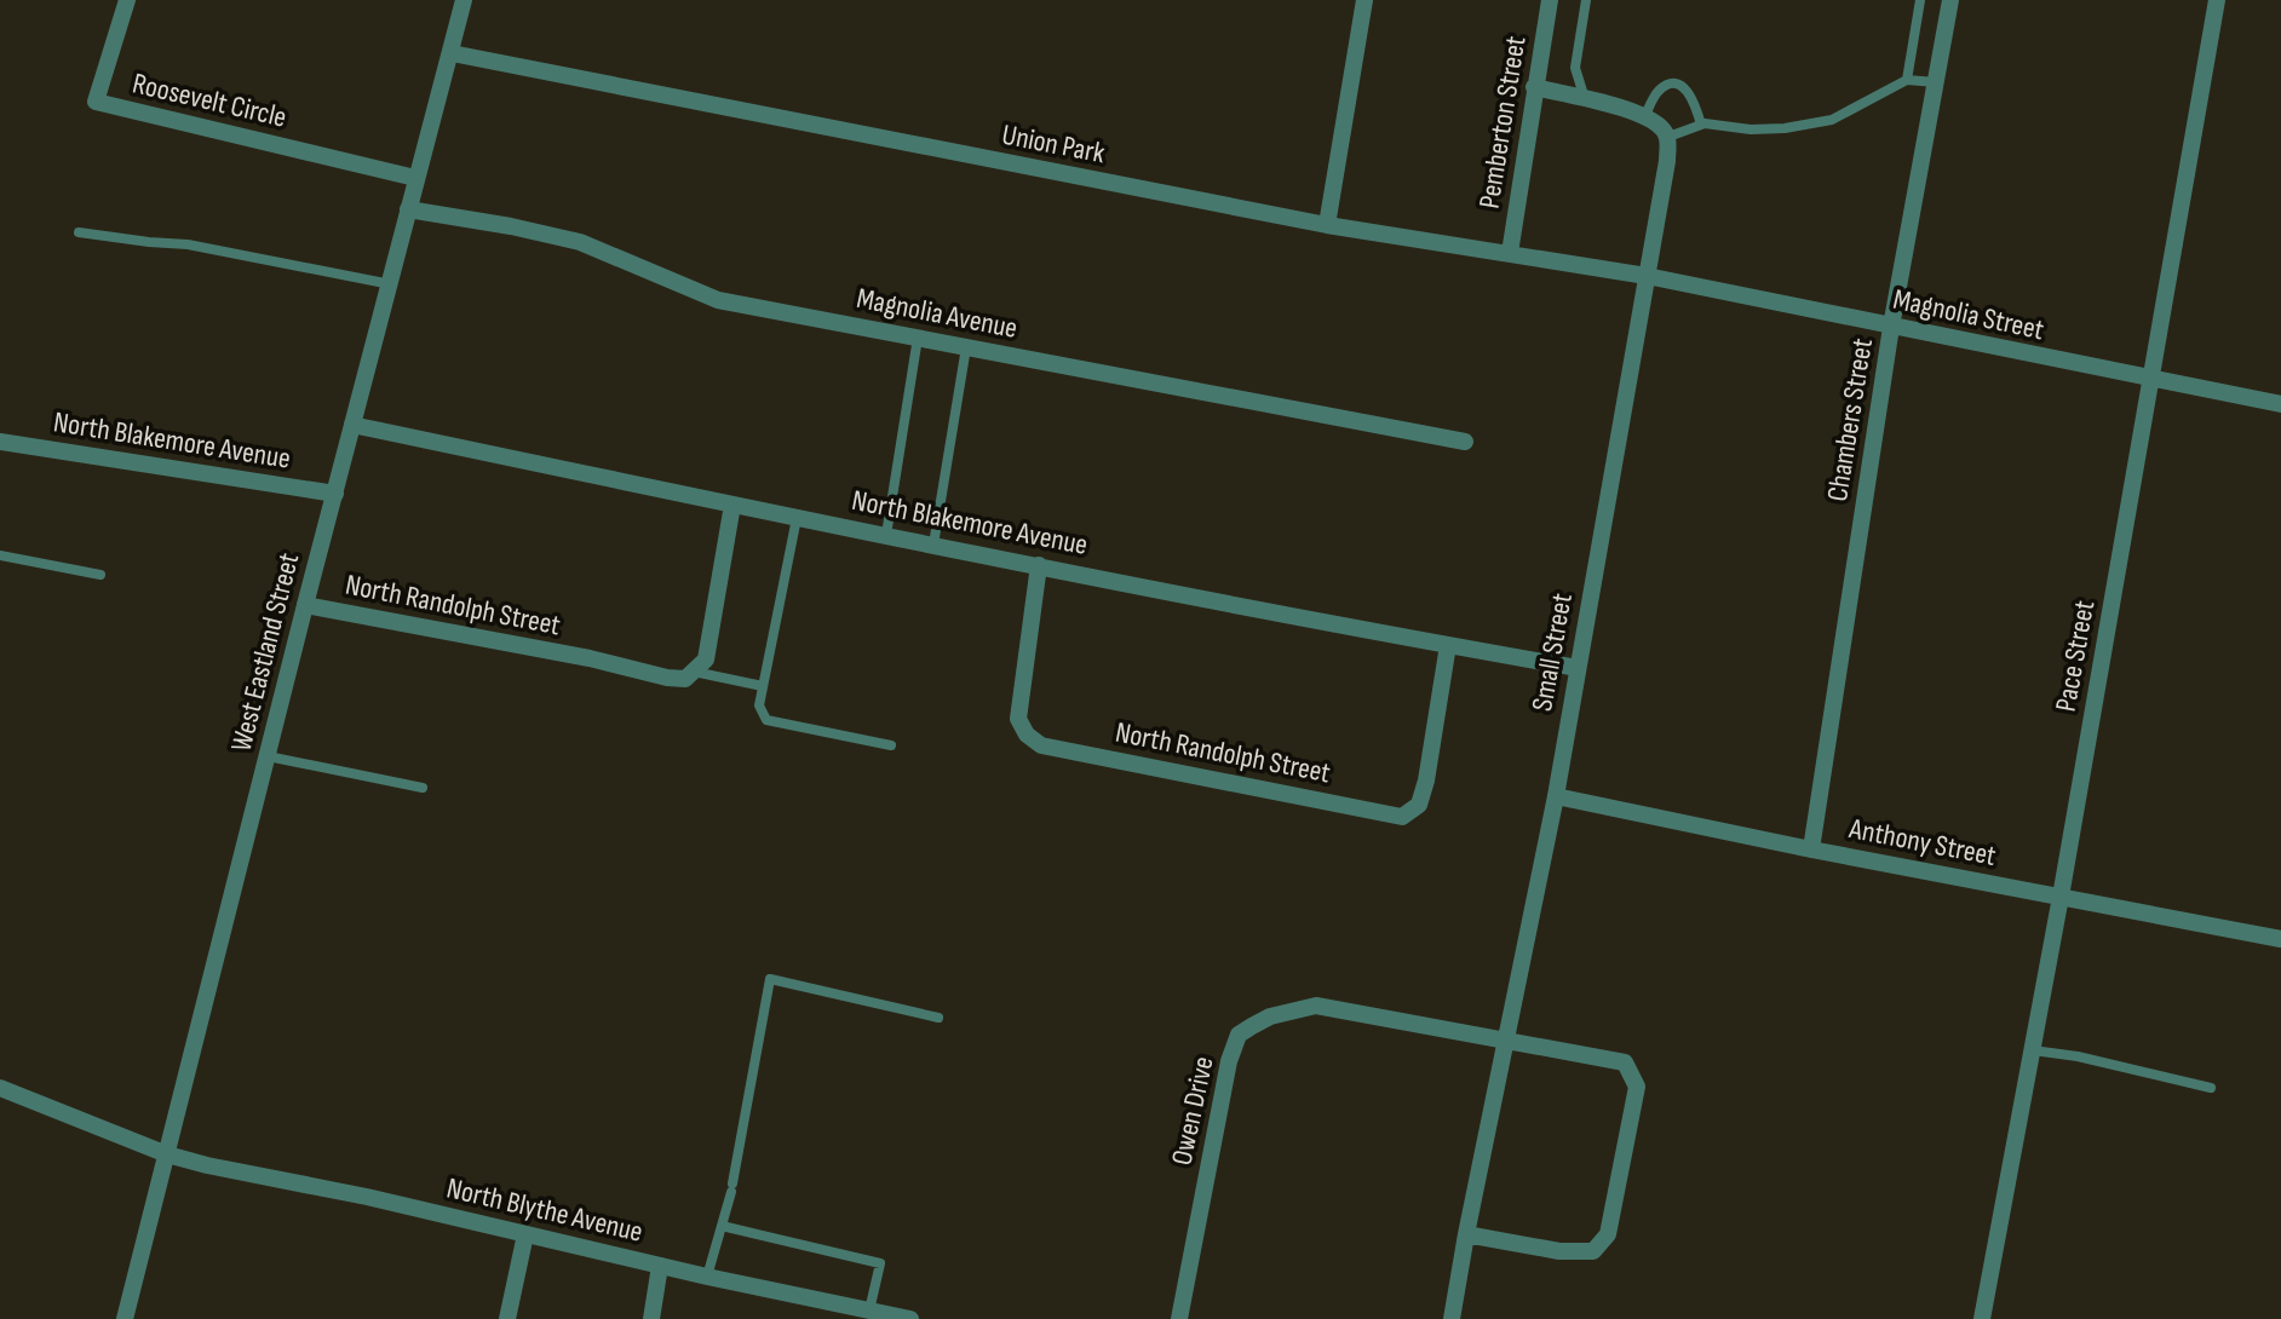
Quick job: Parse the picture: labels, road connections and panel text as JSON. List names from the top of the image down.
{
  "streets": {
    "street": [
      "Roosevelt Circle",
      "Pemberton Street",
      "Union Park",
      "Magnolia Avenue",
      "Magnolia Street",
      "Chambers Street",
      "North Blakemore Avenue",
      "North Randolph Street",
      "West Eastland Street",
      "Small Street",
      "Pace Street",
      "Anthony Street",
      "Owen Drive",
      "North Blythe Avenue"
    ]
  },
  "crossings": [
    ["Roosevelt Circle", "West Eastland Street"],
    ["Pemberton Street", "Union Park"],
    ["Union Park", "Magnolia Street"],
    ["Union Park", "West Eastland Street"],
    ["Union Park", "Small Street"],
    ["Magnolia Avenue", "West Eastland Street"],
    ["Magnolia Street", "Chambers Street"],
    ["Magnolia Street", "Small Street"],
    ["Magnolia Street", "Pace Street"],
    ["Chambers Street", "Anthony Street"],
    ["North Blakemore Avenue", "North Randolph Street"],
    ["North Blakemore Avenue", "West Eastland Street"],
    ["North Blakemore Avenue", "Small Street"],
    ["North Randolph Street", "West Eastland Street"],
    ["West Eastland Street", "North Blythe Avenue"],
    ["Small Street", "Anthony Street"],
    ["Small Street", "Owen Drive"],
    ["Pace Street", "Anthony Street"]
  ]
}
